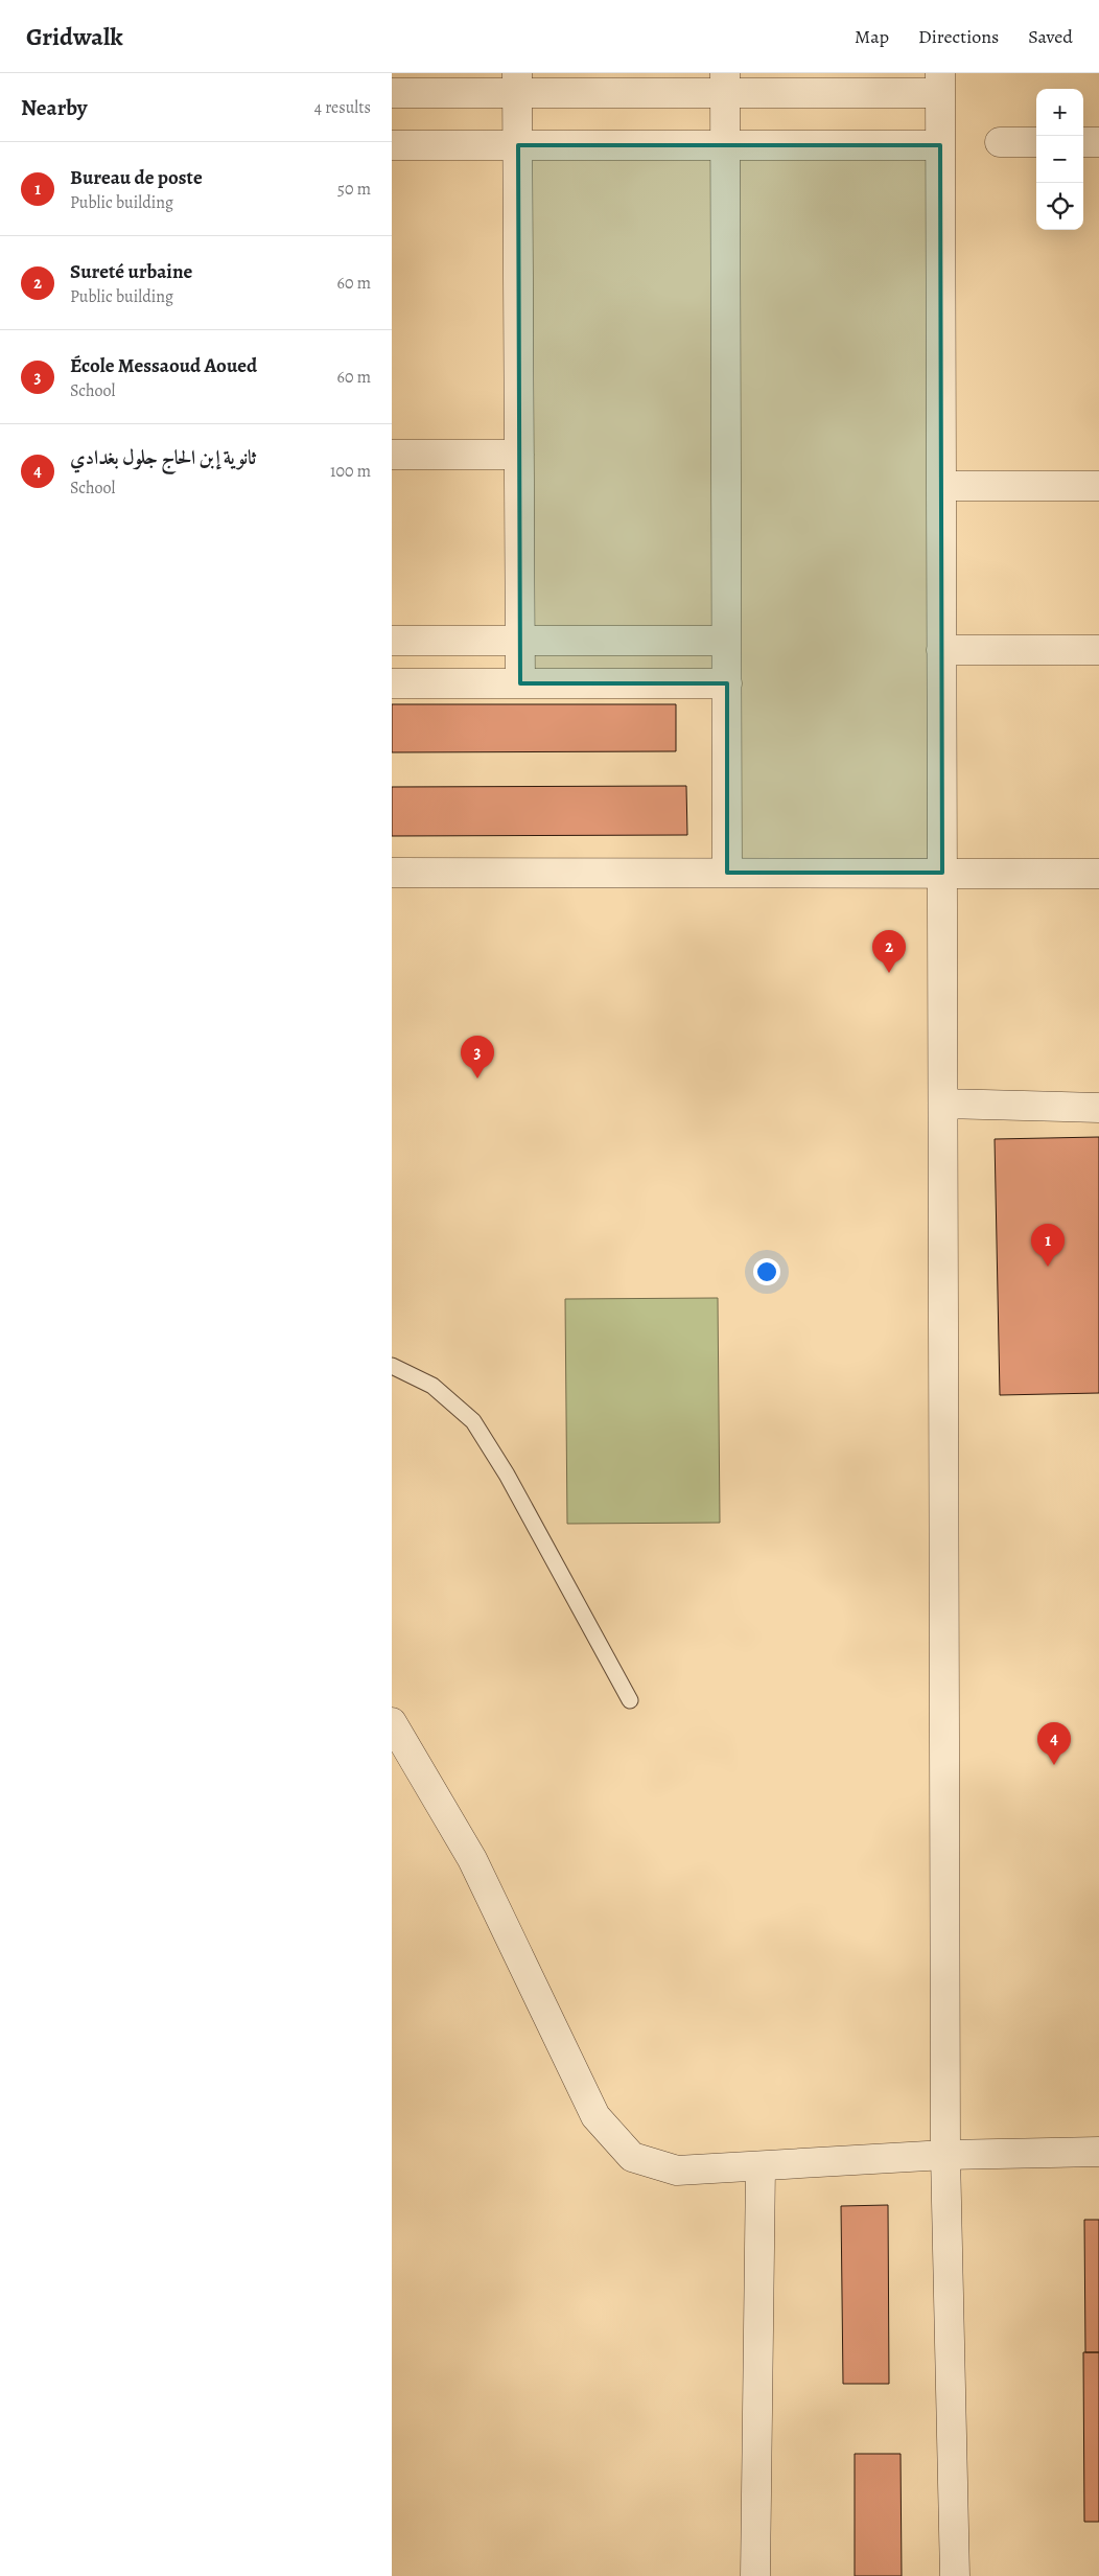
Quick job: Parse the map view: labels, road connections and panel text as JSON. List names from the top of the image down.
{
  "page": {
    "header": "Gridwalk",
    "nav": ["Map", "Directions", "Saved"],
    "heading": ["Nearby", "4 results"],
    "map_buttons": ["+", "−"],
    "list": [
      {
        "mark": "1",
        "name": "Bureau de poste",
        "note": "Public building",
        "value": "50 m"
      },
      {
        "mark": "2",
        "name": "Sureté urbaine",
        "note": "Public building",
        "value": "60 m"
      },
      {
        "mark": "3",
        "name": "École Messaoud Aoued",
        "note": "School",
        "value": "60 m"
      },
      {
        "mark": "4",
        "name": "ثانوية إبن الحاج جلول بغدادي",
        "note": "School",
        "value": "100 m"
      }
    ],
    "pins": [
      "2",
      "3",
      "1",
      "4"
    ]
  }
}
